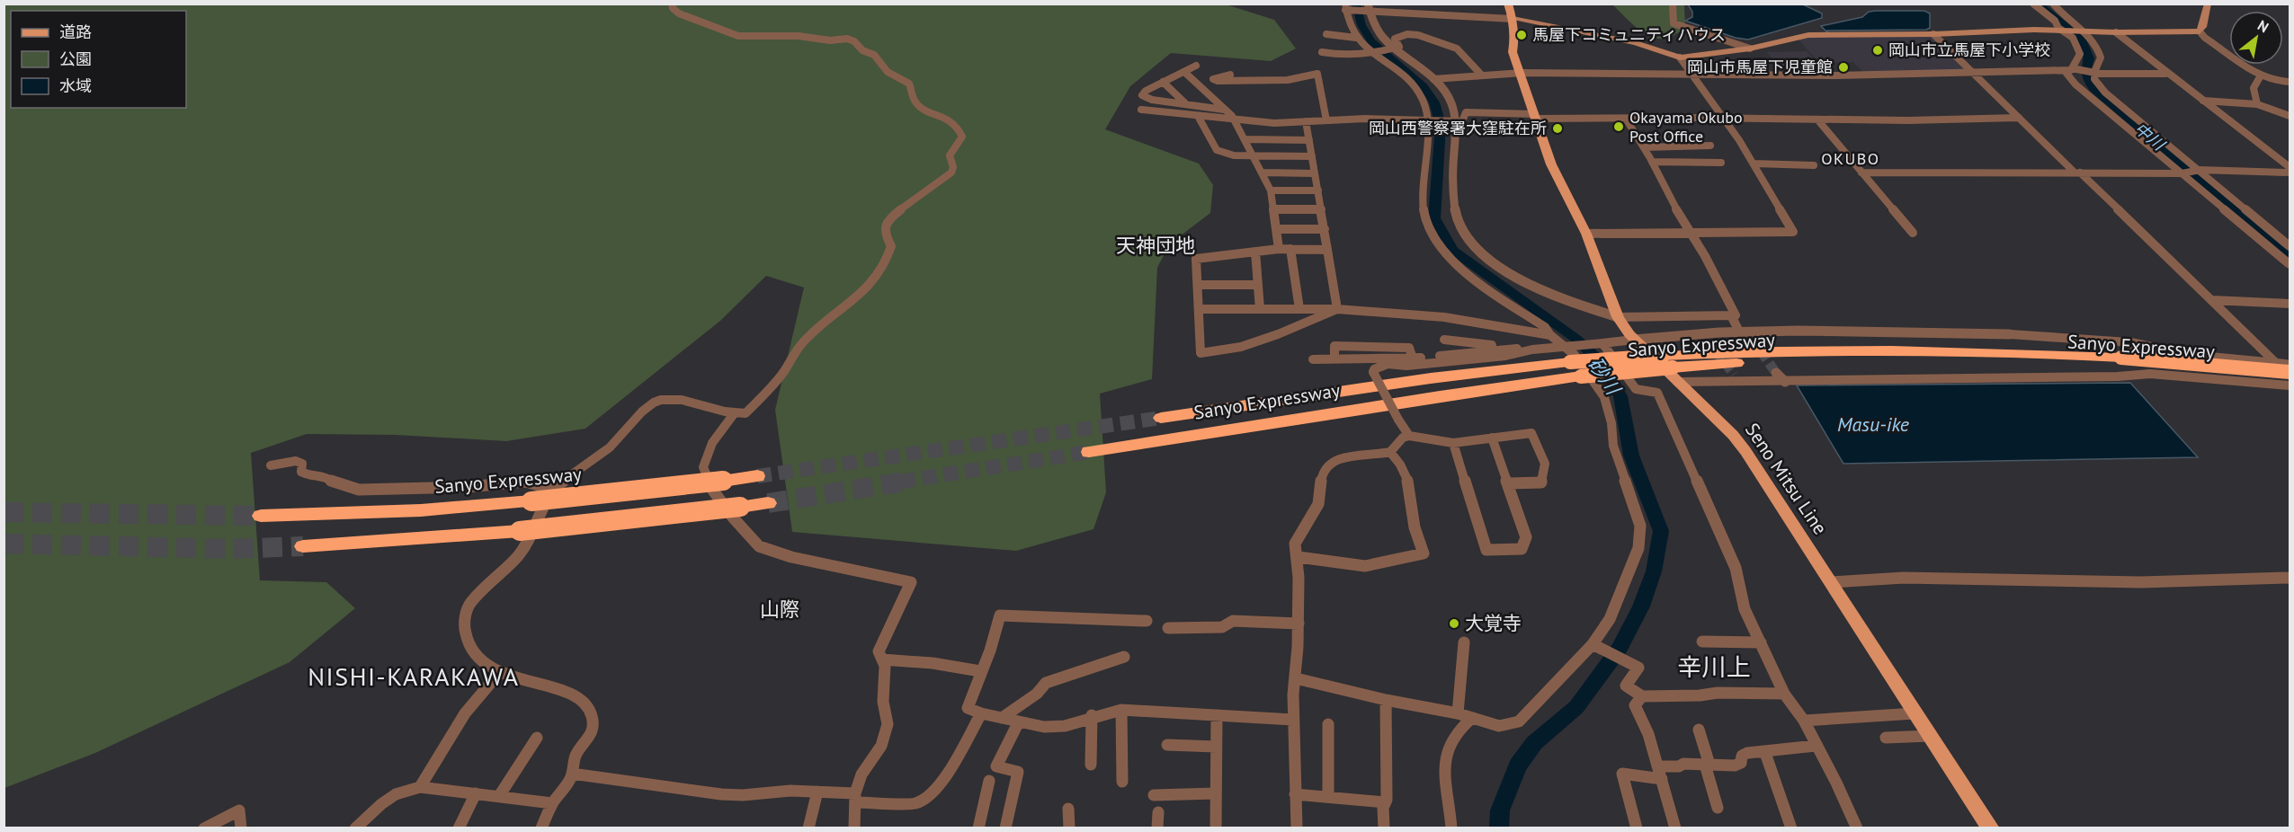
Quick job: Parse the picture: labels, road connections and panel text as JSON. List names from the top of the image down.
{
  "streets": {
    "highway": ["Sanyo Expressway"],
    "main road": ["Seno Mitsu Line"]
  },
  "crossings": [
    ["Sanyo Expressway", "Seno Mitsu Line"]
  ],
  "districts": [
    "OKUBO",
    "天神団地",
    "山際",
    "辛川上",
    "NISHI-KARAKAWA"
  ],
  "water": ["中川", "砂川", "Masu-ike"],
  "places": [
    "馬屋下コミュニティハウス",
    "岡山市立馬屋下小学校",
    "岡山市馬屋下児童館",
    "Okayama Okubo Post Office",
    "岡山西警察署大窪駐在所",
    "大覚寺"
  ],
  "legend": ["道路", "公園", "水域"],
  "north": "top right"
}
